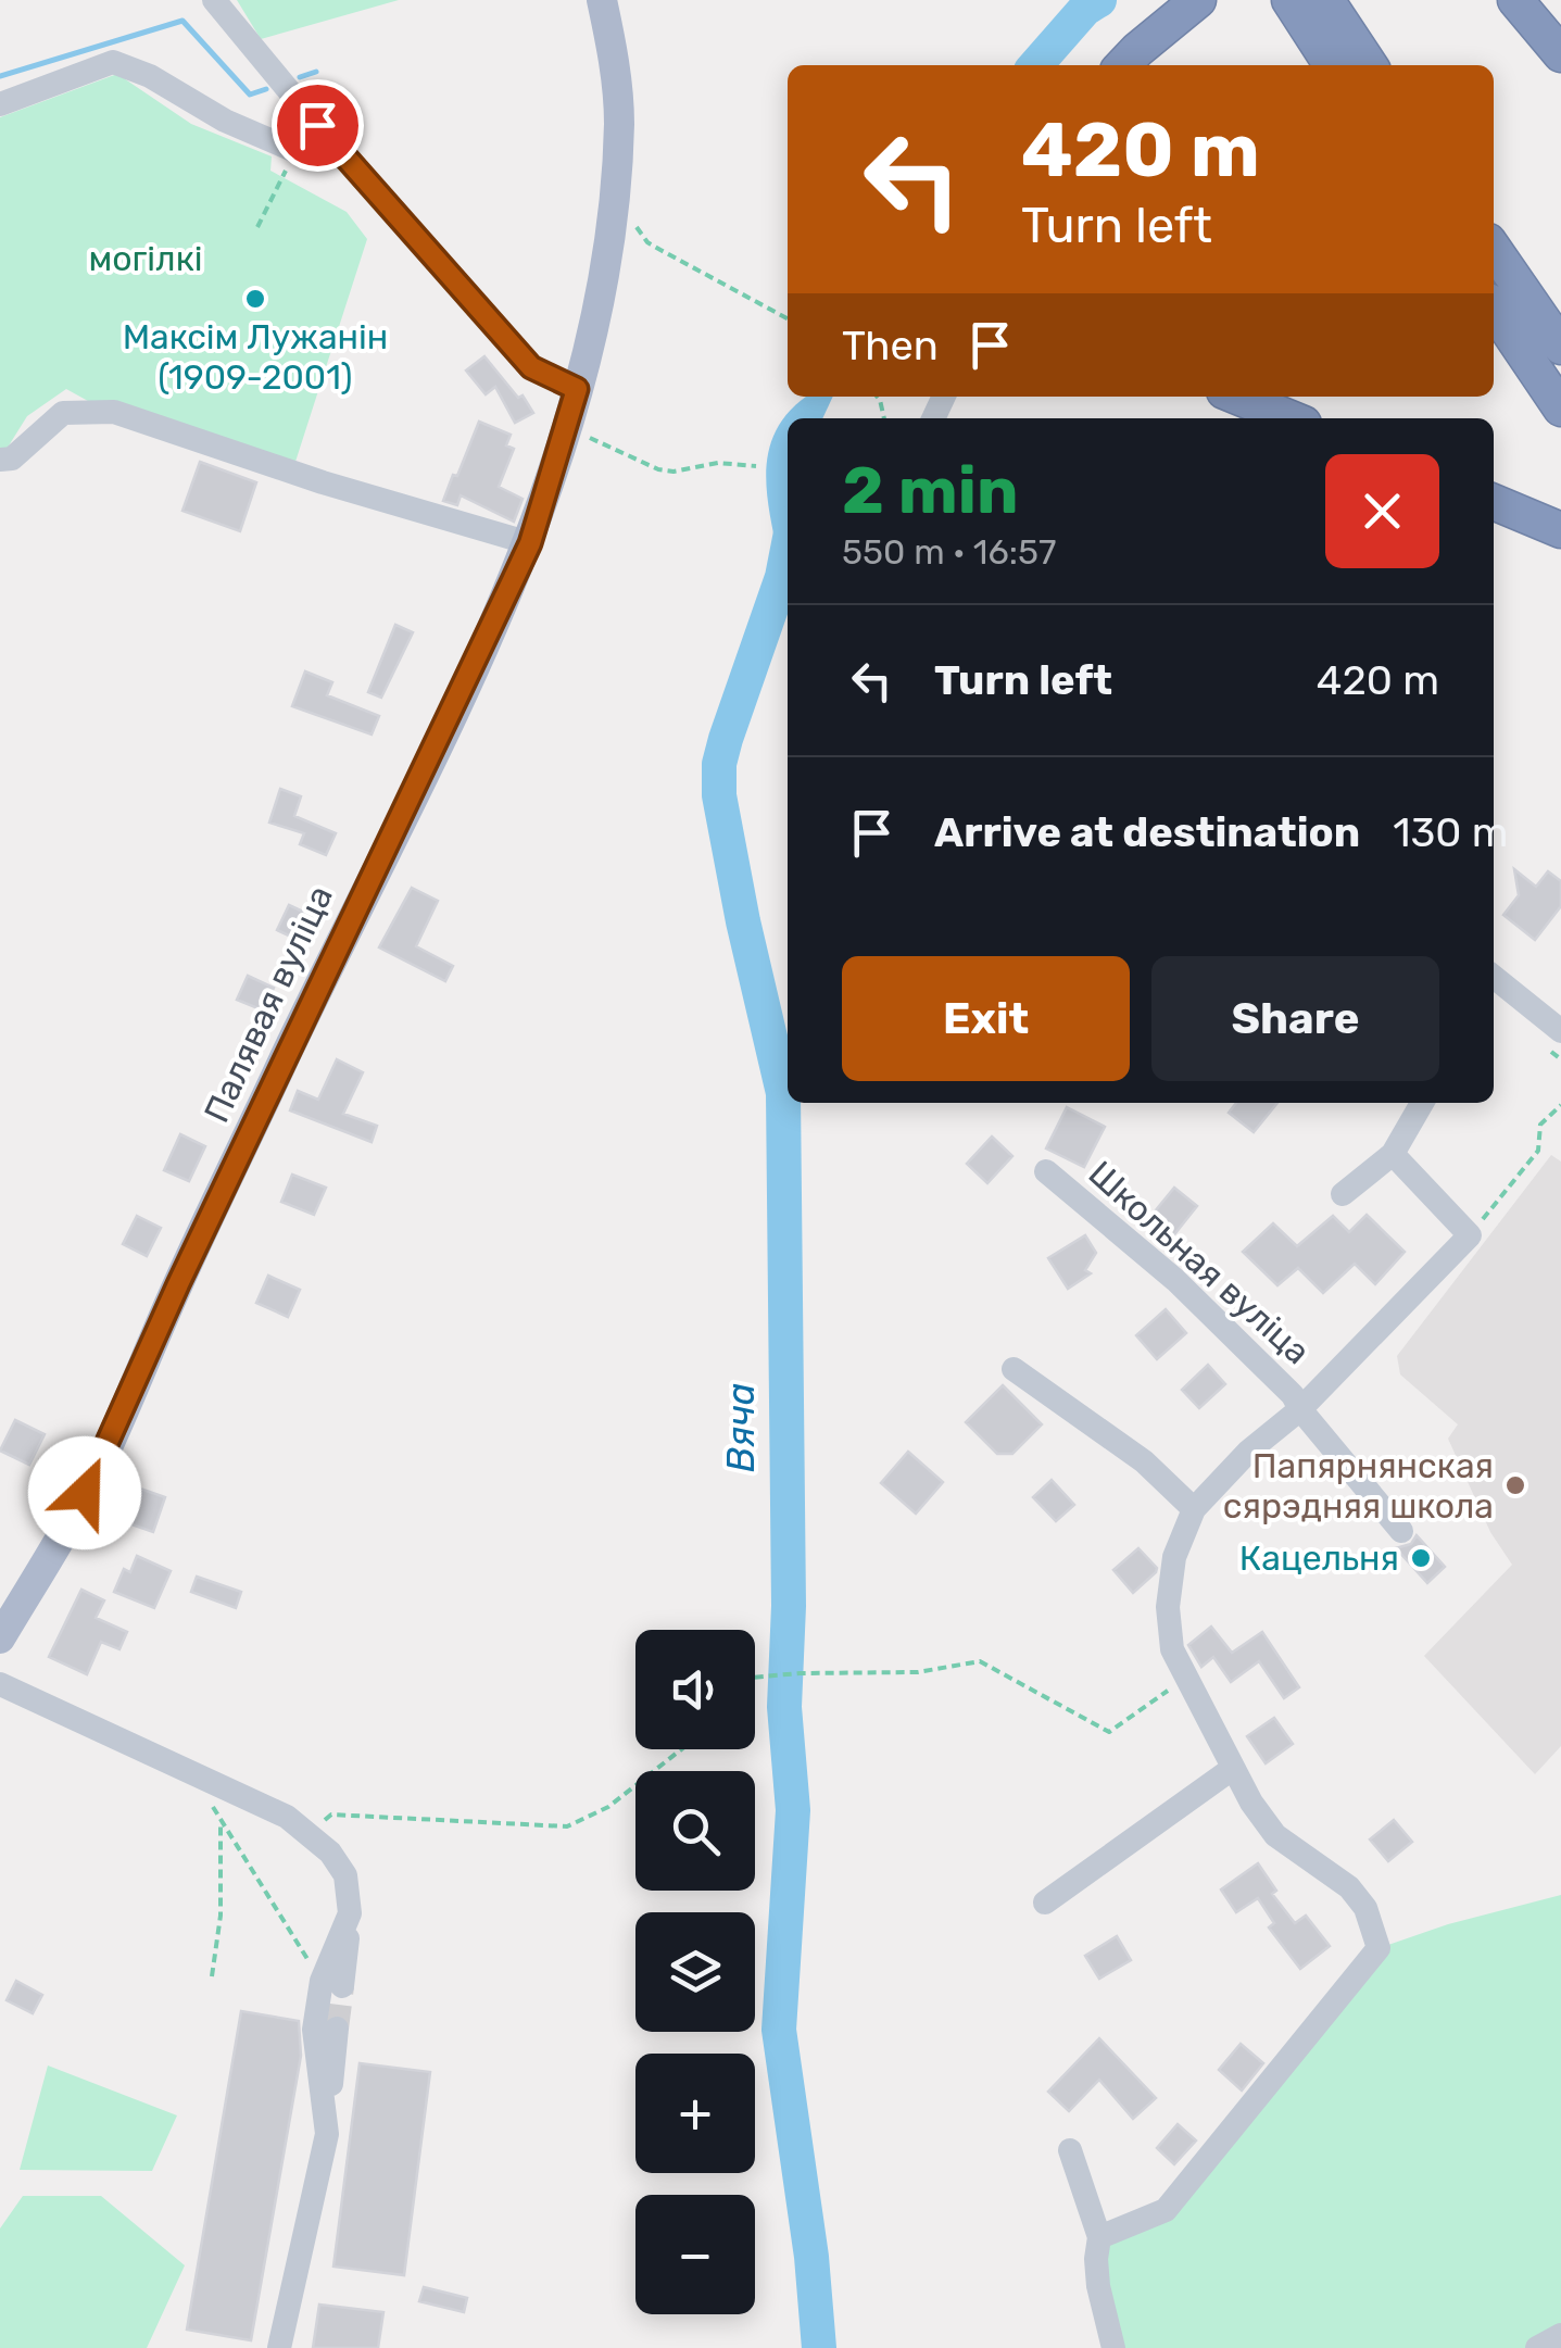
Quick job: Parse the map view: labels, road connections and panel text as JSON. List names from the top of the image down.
{
  "streets": {
    "main road": ["Палявая вуліца"],
    "street": ["Школьная вуліца"]
  },
  "water": ["Вяча"],
  "parks": ["могілкі"],
  "places": ["Максiм Лужанiн (1909-2001)", "Папярнянская сярэдняя школа", "Кацельня"],
  "page": {
    "turn": ["420 m", "Turn left"],
    "then": "Then",
    "heading": ["2 min", "550 m · 16:57"],
    "list": [
      {
        "name": "Turn left",
        "value": "420 m"
      },
      {
        "name": "Arrive at destination",
        "value": "130 m"
      }
    ],
    "buttons": ["Exit", "Share"],
    "map_buttons": ["+", "−"]
  }
}
